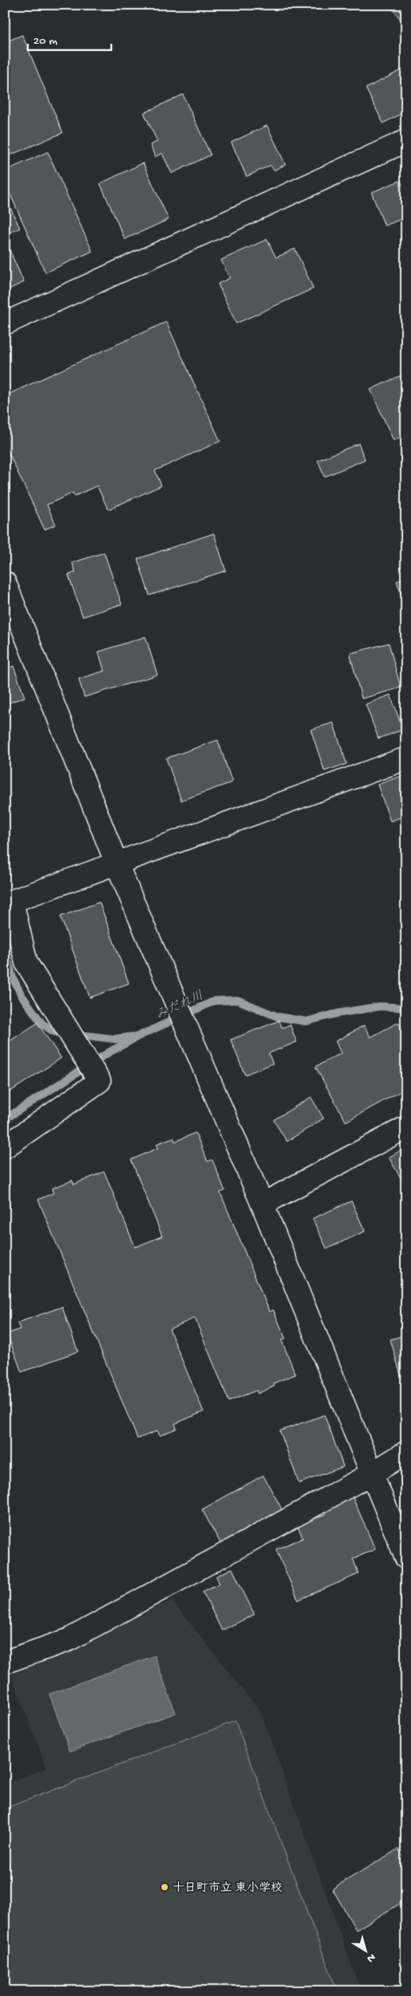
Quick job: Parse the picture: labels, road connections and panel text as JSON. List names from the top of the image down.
{
  "water": ["みだれ川"],
  "places": ["十日町市立 東小学校"],
  "scale_bar": "20 m",
  "north": "bottom right"
}
